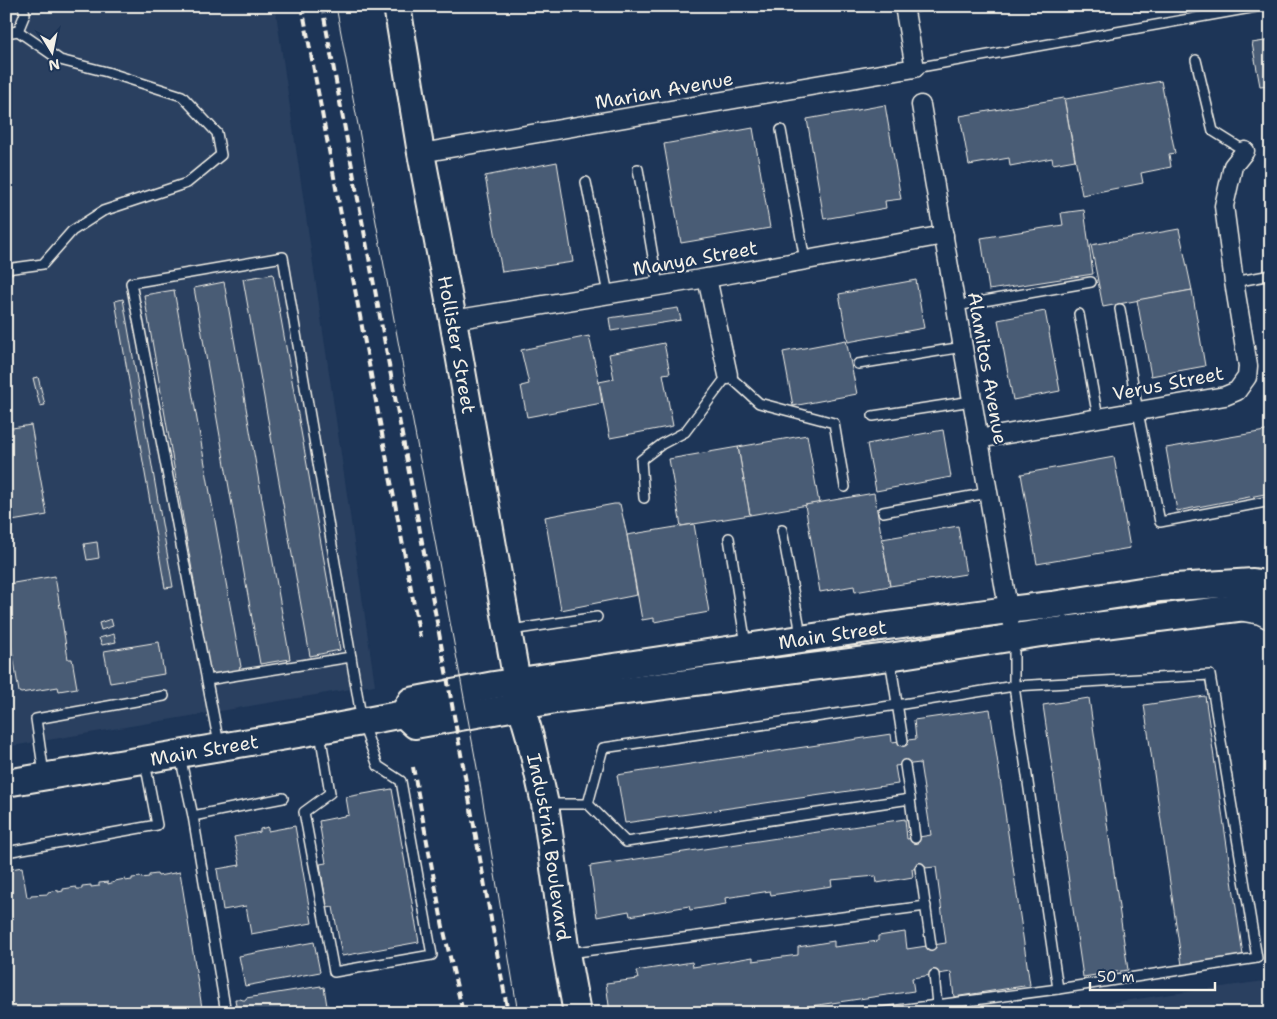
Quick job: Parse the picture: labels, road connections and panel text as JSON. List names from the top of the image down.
{
  "streets": {
    "main road": ["Hollister Street", "Main Street", "Industrial Boulevard"],
    "street": [
      "Marian Avenue",
      "Manya Street",
      "Alamitos Avenue",
      "Verus Street"
    ]
  },
  "crossings": [
    ["Marian Avenue", "Hollister Street"],
    ["Manya Street", "Hollister Street"],
    ["Manya Street", "Alamitos Avenue"],
    ["Hollister Street", "Main Street"],
    ["Hollister Street", "Industrial Boulevard"],
    ["Alamitos Avenue", "Verus Street"],
    ["Alamitos Avenue", "Main Street"],
    ["Main Street", "Industrial Boulevard"]
  ],
  "scale_bar": "50 m",
  "north": "bottom"
}
